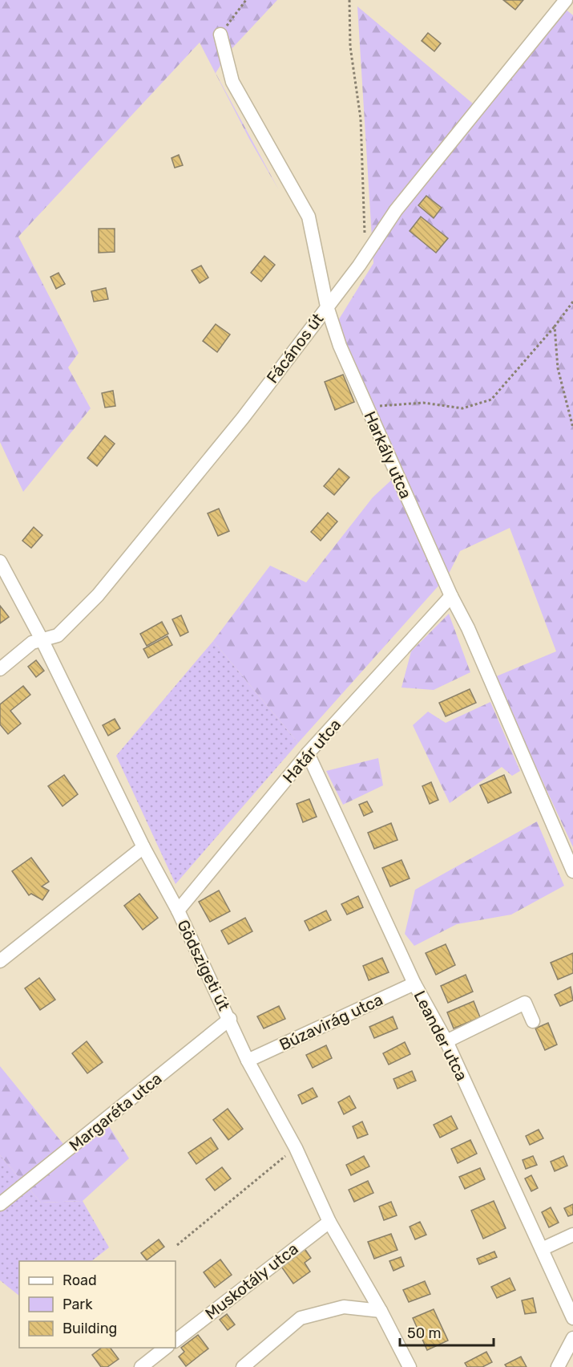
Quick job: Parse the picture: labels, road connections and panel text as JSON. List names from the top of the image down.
{
  "streets": {
    "street": [
      "Fácános út",
      "Harkály utca",
      "Határ utca",
      "Gödszigeti út",
      "Búzavirág utca",
      "Leander utca",
      "Margaréta utca",
      "Muskotály utca"
    ]
  },
  "crossings": [
    ["Fácános út", "Harkály utca"],
    ["Fácános út", "Gödszigeti út"],
    ["Harkály utca", "Határ utca"],
    ["Határ utca", "Gödszigeti út"],
    ["Határ utca", "Leander utca"],
    ["Gödszigeti út", "Búzavirág utca"],
    ["Gödszigeti út", "Margaréta utca"],
    ["Gödszigeti út", "Muskotály utca"],
    ["Búzavirág utca", "Leander utca"]
  ],
  "legend": ["Road", "Park", "Building"],
  "scale_bar": "50 m"
}
